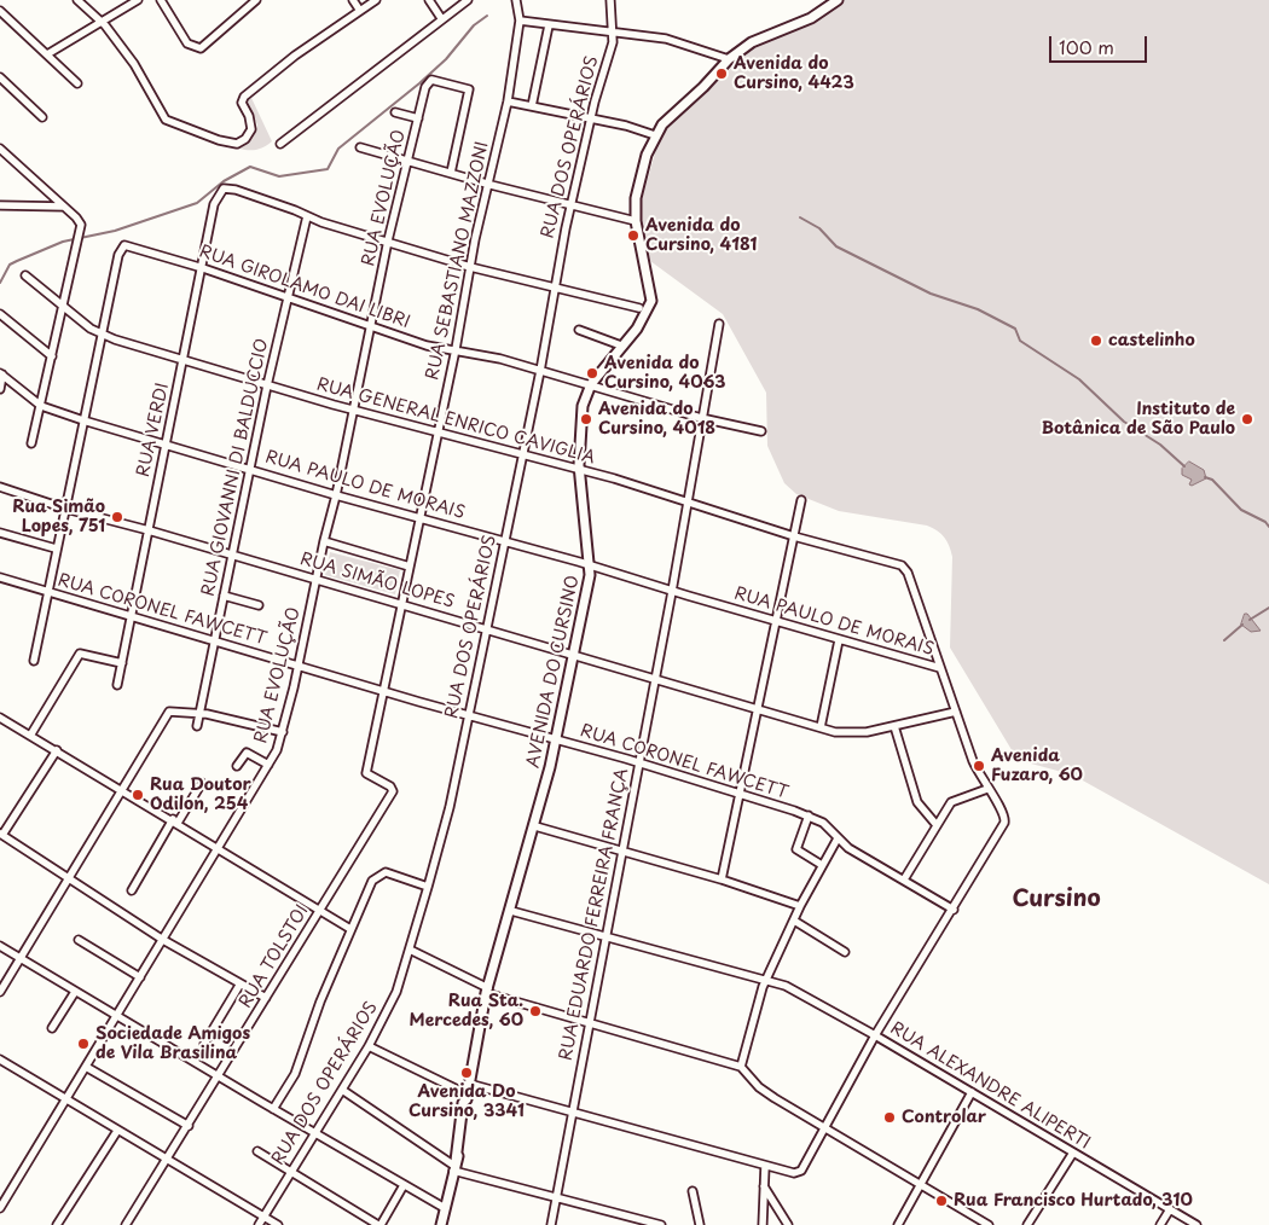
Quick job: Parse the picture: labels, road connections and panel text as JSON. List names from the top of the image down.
{
  "streets": {
    "main road": ["AVENIDA DO CURSINO"],
    "street": [
      "RUA DOS OPERÁRIOS",
      "RUA EVOLUÇÃO",
      "RUA SEBASTIANO MAZZONI",
      "RUA GIROLAMO DAI LIBRI",
      "RUA GENERAL ENRICO CAVIGLIA",
      "RUA VERDI",
      "RUA GIOVANNI DI BALDUCCIO",
      "RUA PAULO DE MORAIS",
      "RUA SIMÃO LOPES",
      "RUA CORONEL FAWCETT",
      "RUA EDUARDO FERREIRA FRANÇA",
      "RUA TOLSTOI",
      "RUA ALEXANDRE ALIPERTI"
    ]
  },
  "crossings": [
    ["RUA DOS OPERÁRIOS", "RUA GIROLAMO DAI LIBRI"],
    ["RUA DOS OPERÁRIOS", "RUA GENERAL ENRICO CAVIGLIA"],
    ["RUA DOS OPERÁRIOS", "RUA PAULO DE MORAIS"],
    ["RUA DOS OPERÁRIOS", "RUA SIMÃO LOPES"],
    ["RUA DOS OPERÁRIOS", "RUA CORONEL FAWCETT"],
    ["RUA EVOLUÇÃO", "RUA GIROLAMO DAI LIBRI"],
    ["RUA EVOLUÇÃO", "RUA GENERAL ENRICO CAVIGLIA"],
    ["RUA EVOLUÇÃO", "RUA PAULO DE MORAIS"],
    ["RUA EVOLUÇÃO", "RUA SIMÃO LOPES"],
    ["RUA EVOLUÇÃO", "RUA CORONEL FAWCETT"],
    ["RUA SEBASTIANO MAZZONI", "RUA GIROLAMO DAI LIBRI"],
    ["RUA SEBASTIANO MAZZONI", "RUA GENERAL ENRICO CAVIGLIA"],
    ["RUA SEBASTIANO MAZZONI", "RUA PAULO DE MORAIS"],
    ["RUA SEBASTIANO MAZZONI", "RUA SIMÃO LOPES"],
    ["RUA SEBASTIANO MAZZONI", "RUA CORONEL FAWCETT"],
    ["RUA SEBASTIANO MAZZONI", "RUA TOLSTOI"],
    ["RUA GIROLAMO DAI LIBRI", "RUA GENERAL ENRICO CAVIGLIA"],
    ["RUA GIROLAMO DAI LIBRI", "RUA VERDI"],
    ["RUA GIROLAMO DAI LIBRI", "RUA GIOVANNI DI BALDUCCIO"],
    ["RUA GIROLAMO DAI LIBRI", "AVENIDA DO CURSINO"],
    ["RUA GIROLAMO DAI LIBRI", "RUA EDUARDO FERREIRA FRANÇA"],
    ["RUA GENERAL ENRICO CAVIGLIA", "RUA VERDI"],
    ["RUA GENERAL ENRICO CAVIGLIA", "RUA GIOVANNI DI BALDUCCIO"],
    ["RUA GENERAL ENRICO CAVIGLIA", "RUA PAULO DE MORAIS"],
    ["RUA GENERAL ENRICO CAVIGLIA", "AVENIDA DO CURSINO"],
    ["RUA GENERAL ENRICO CAVIGLIA", "RUA EDUARDO FERREIRA FRANÇA"],
    ["RUA VERDI", "RUA GIOVANNI DI BALDUCCIO"],
    ["RUA VERDI", "RUA PAULO DE MORAIS"],
    ["RUA VERDI", "RUA SIMÃO LOPES"],
    ["RUA VERDI", "RUA CORONEL FAWCETT"],
    ["RUA GIOVANNI DI BALDUCCIO", "RUA PAULO DE MORAIS"],
    ["RUA GIOVANNI DI BALDUCCIO", "RUA SIMÃO LOPES"],
    ["RUA GIOVANNI DI BALDUCCIO", "RUA CORONEL FAWCETT"],
    ["RUA PAULO DE MORAIS", "AVENIDA DO CURSINO"],
    ["RUA PAULO DE MORAIS", "RUA EDUARDO FERREIRA FRANÇA"],
    ["RUA SIMÃO LOPES", "AVENIDA DO CURSINO"],
    ["RUA SIMÃO LOPES", "RUA EDUARDO FERREIRA FRANÇA"],
    ["RUA CORONEL FAWCETT", "AVENIDA DO CURSINO"],
    ["RUA CORONEL FAWCETT", "RUA EDUARDO FERREIRA FRANÇA"],
    ["AVENIDA DO CURSINO", "RUA ALEXANDRE ALIPERTI"],
    ["RUA EDUARDO FERREIRA FRANÇA", "RUA ALEXANDRE ALIPERTI"]
  ],
  "districts": ["Cursino"],
  "places": [
    "Avenida do Cursino, 4423",
    "Avenida do Cursino, 4181",
    "castelinho",
    "Avenida do Cursino, 4063",
    "Avenida do Cursino, 4018",
    "Instituto de Botânica de São Paulo",
    "Rua Simão Lopes, 751",
    "Avenida Fuzaro, 60",
    "Rua Doutor Odilon, 254",
    "Rua Sta. Mercedes, 60",
    "Sociedade Amigos de Vila Brasilina",
    "Avenida Do Cursino, 3341",
    "Controlar",
    "Rua Francisco Hurtado, 310"
  ],
  "scale_bar": "100 m"
}
